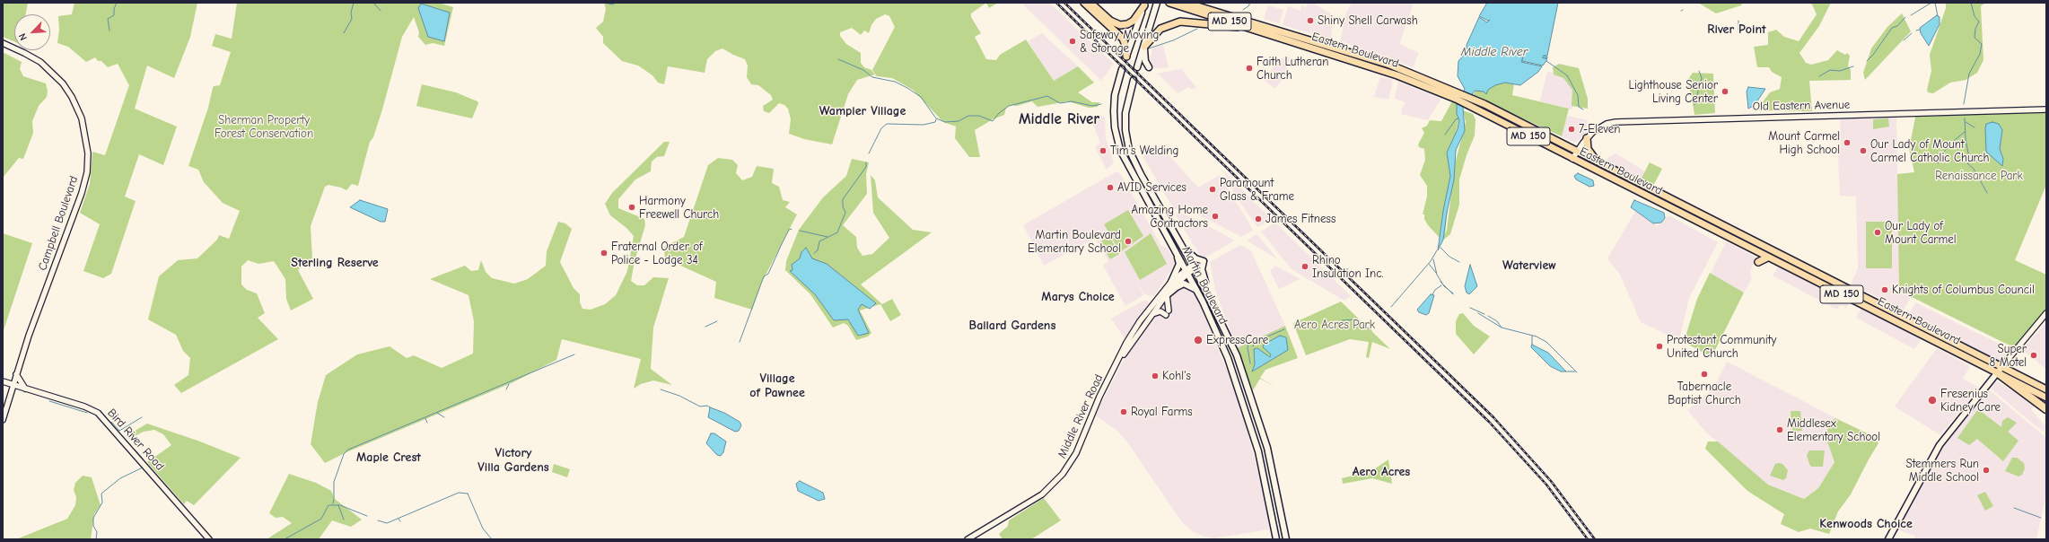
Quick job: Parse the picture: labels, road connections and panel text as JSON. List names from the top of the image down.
{
  "streets": {
    "main road": ["MD 150", "Eastern Boulevard", "Martin Boulevard"],
    "street": [
      "Old Eastern Avenue",
      "Campbell Boulevard",
      "Middle River Road",
      "Bird River Road"
    ]
  },
  "crossings": [
    ["Eastern Boulevard", "Old Eastern Avenue"],
    ["Campbell Boulevard", "Bird River Road"],
    ["Martin Boulevard", "Middle River Road"]
  ],
  "districts": [
    "River Point",
    "Wampler Village",
    "Middle River",
    "Sterling Reserve",
    "Waterview",
    "Marys Choice",
    "Ballard Gardens",
    "Village of Pawnee",
    "Victory Villa Gardens",
    "Maple Crest",
    "Aero Acres",
    "Kenwoods Choice"
  ],
  "water": ["Middle River"],
  "parks": ["Sherman Property Forest Conservation", "Renaissance Park", "Aero Acres Park"],
  "places": [
    "Shiny Shell Carwash",
    "Safeway Moving & Storage",
    "Faith Lutheran Church",
    "Lighthouse Senior Living Center",
    "7-Eleven",
    "Mount Carmel High School",
    "Tim’s Welding",
    "Our Lady of Mount Carmel Catholic Church",
    "AVID Services",
    "Paramount Glass & Frame",
    "Harmony Freewell Church",
    "Amazing Home Contractors",
    "James Fitness",
    "Our Lady of Mount Carmel",
    "Martin Boulevard Elementary School",
    "Fraternal Order of Police - Lodge 34",
    "Rhino Insulation Inc.",
    "Knights of Columbus Council",
    "ExpressCare",
    "Protestant Community United Church",
    "Super 8 Motel",
    "Tabernacle Baptist Church",
    "Kohl's",
    "Fresenius Kidney Care",
    "Royal Farms",
    "Middlesex Elementary School",
    "Stemmers Run Middle School"
  ],
  "north": "bottom left"
}
